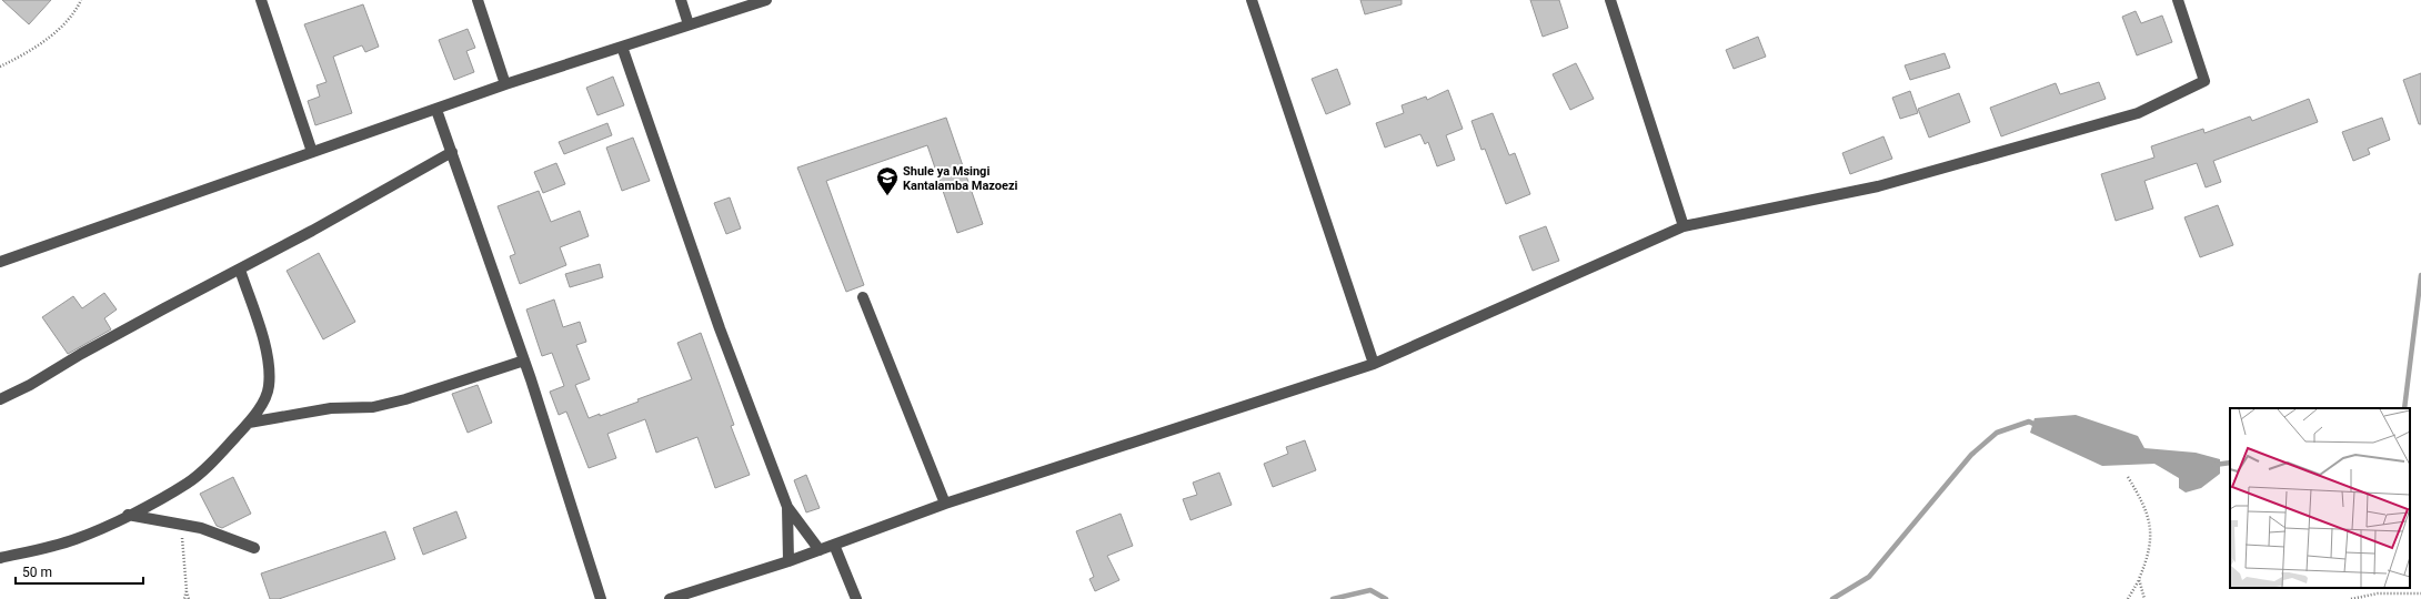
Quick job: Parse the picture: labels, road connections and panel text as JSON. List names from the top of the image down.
{
  "places": {
    "school or university": ["Shule ya Msingi Kantalamba Mazoezi"]
  },
  "scale_bar": "50 m"
}
